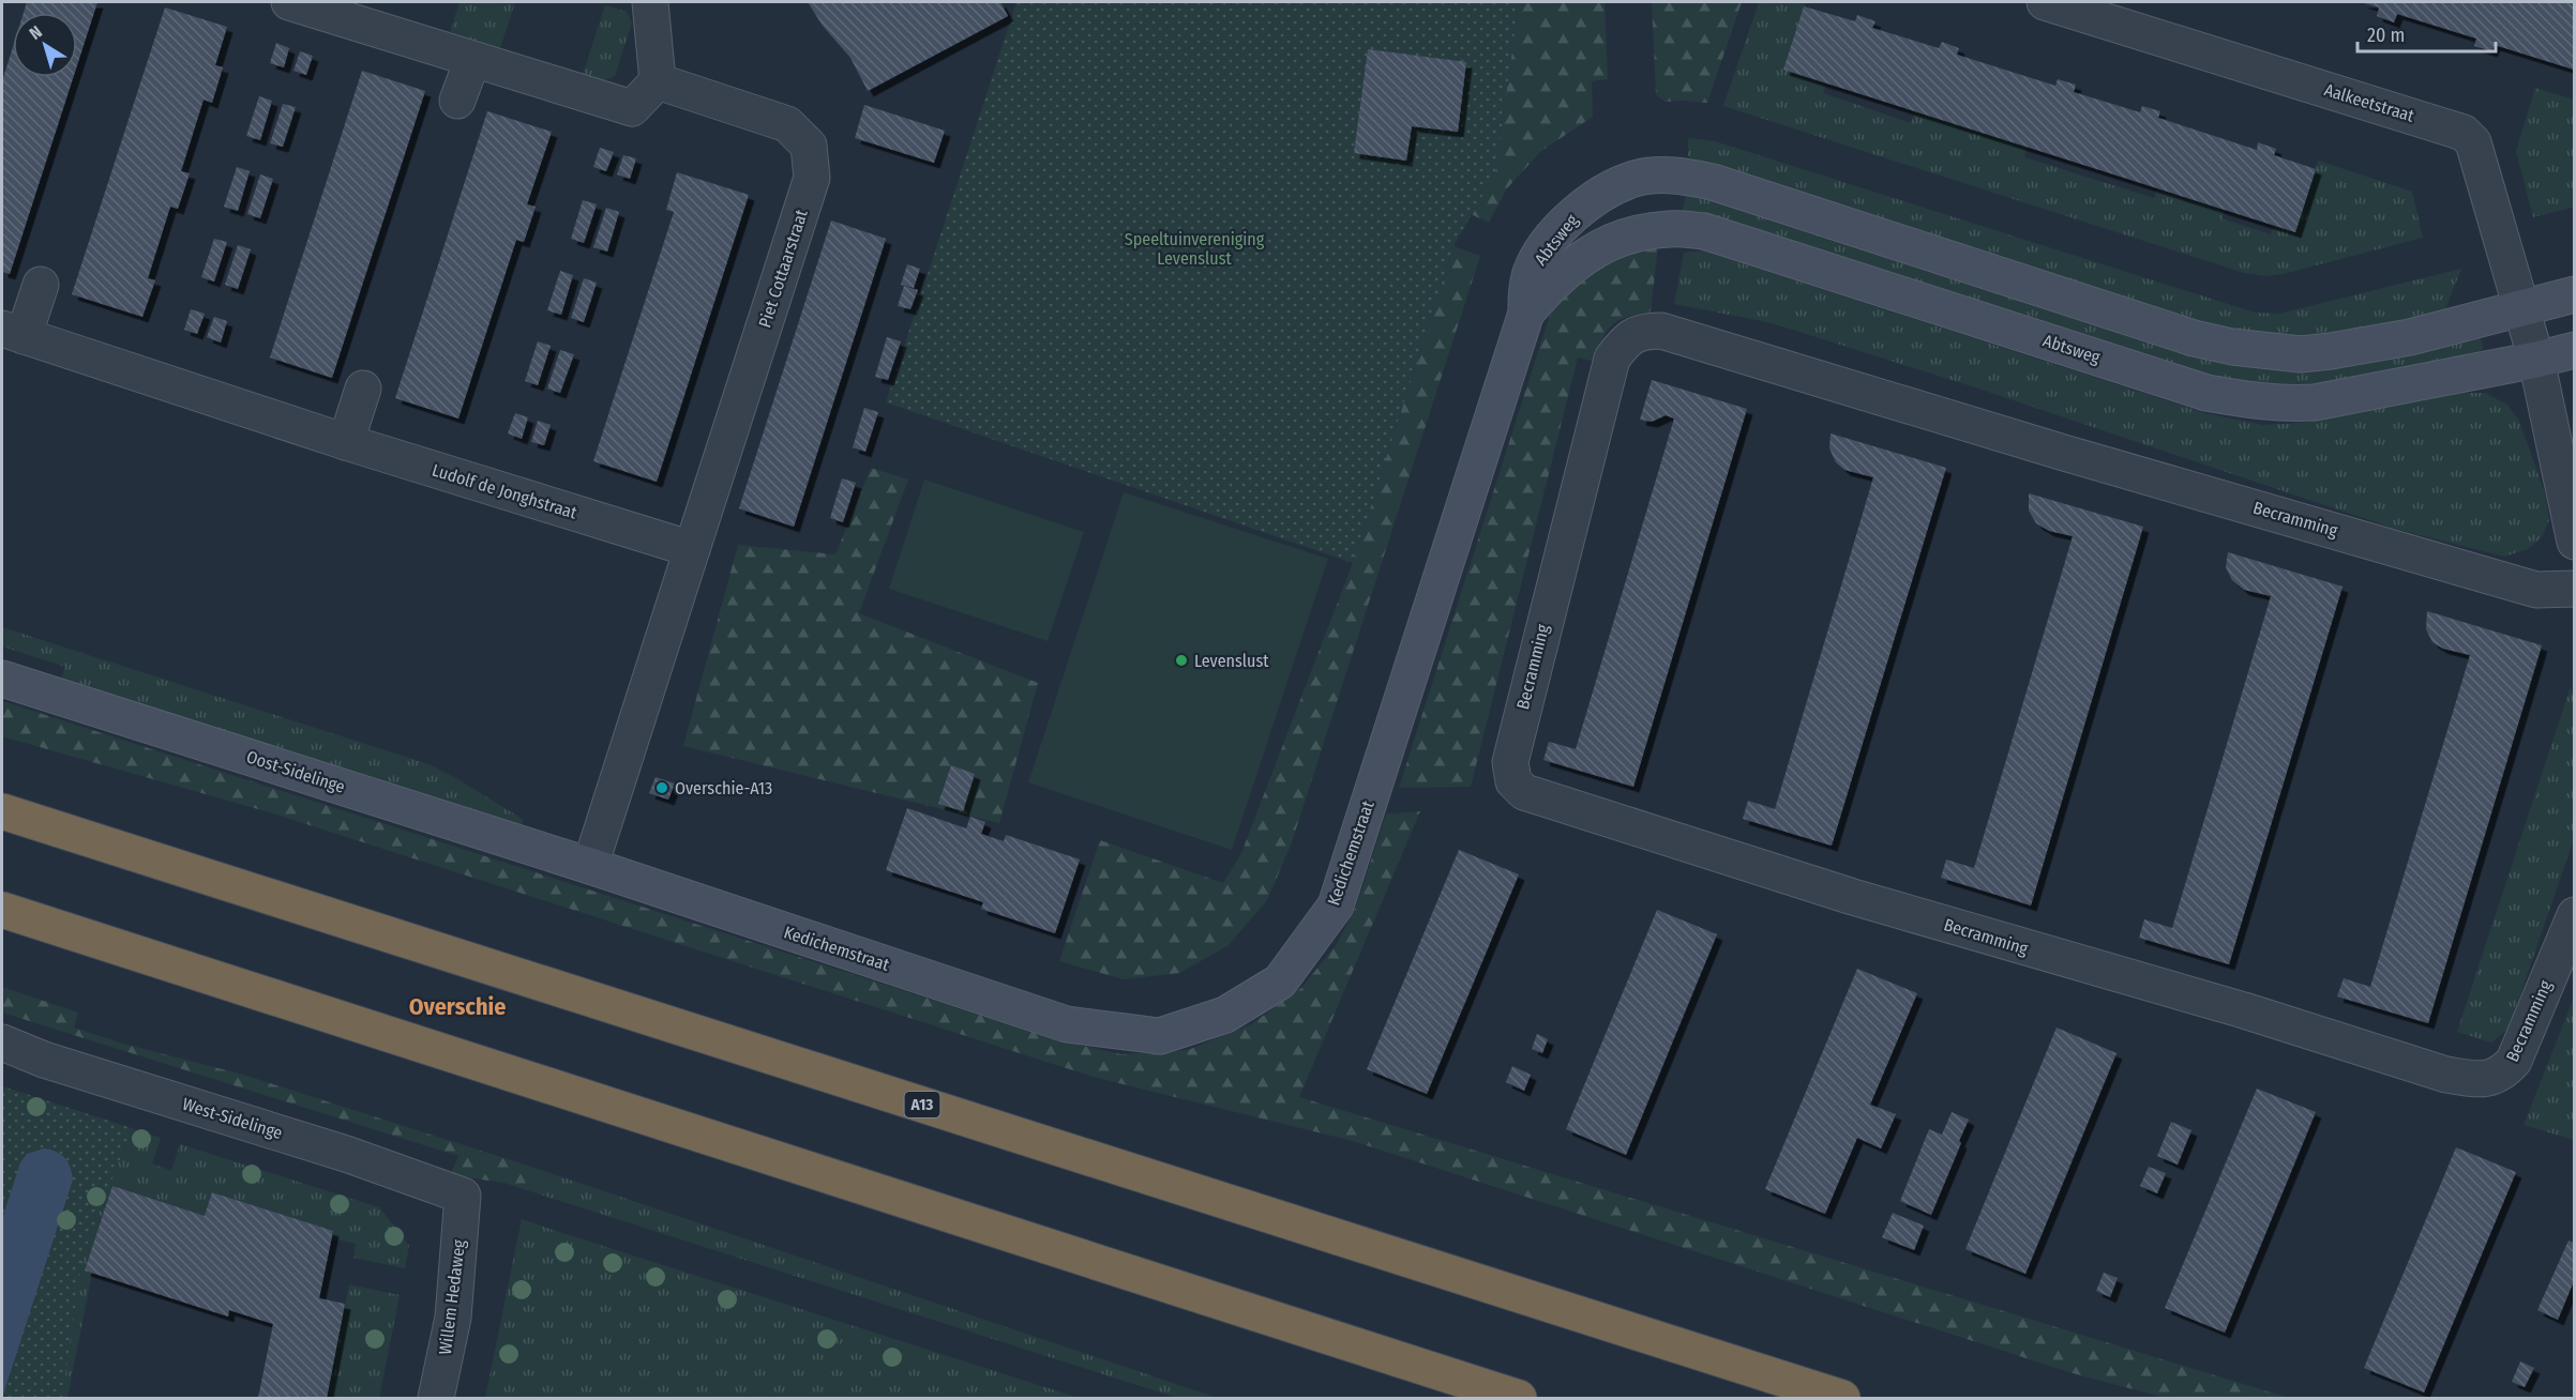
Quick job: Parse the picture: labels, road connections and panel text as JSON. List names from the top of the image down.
{
  "streets": {
    "highway": ["A13"],
    "street": [
      "Aalkeetstraat",
      "Abtsweg",
      "Piet Cottaarstraat",
      "Ludolf de Jonghstraat",
      "Becramming",
      "Oost-Sidelinge",
      "Kedichemstraat",
      "West-Sidelinge",
      "Willem Hedaweg"
    ]
  },
  "crossings": [
    ["Aalkeetstraat", "Abtsweg"],
    ["Abtsweg", "Kedichemstraat"],
    ["Piet Cottaarstraat", "Ludolf de Jonghstraat"],
    ["Oost-Sidelinge", "Kedichemstraat"],
    ["West-Sidelinge", "Willem Hedaweg"]
  ],
  "districts": ["Overschie"],
  "parks": ["Speeltuinvereniging Levenslust"],
  "places": ["Levenslust", "Overschie-A13"],
  "scale_bar": "20 m",
  "north": "top left"
}
